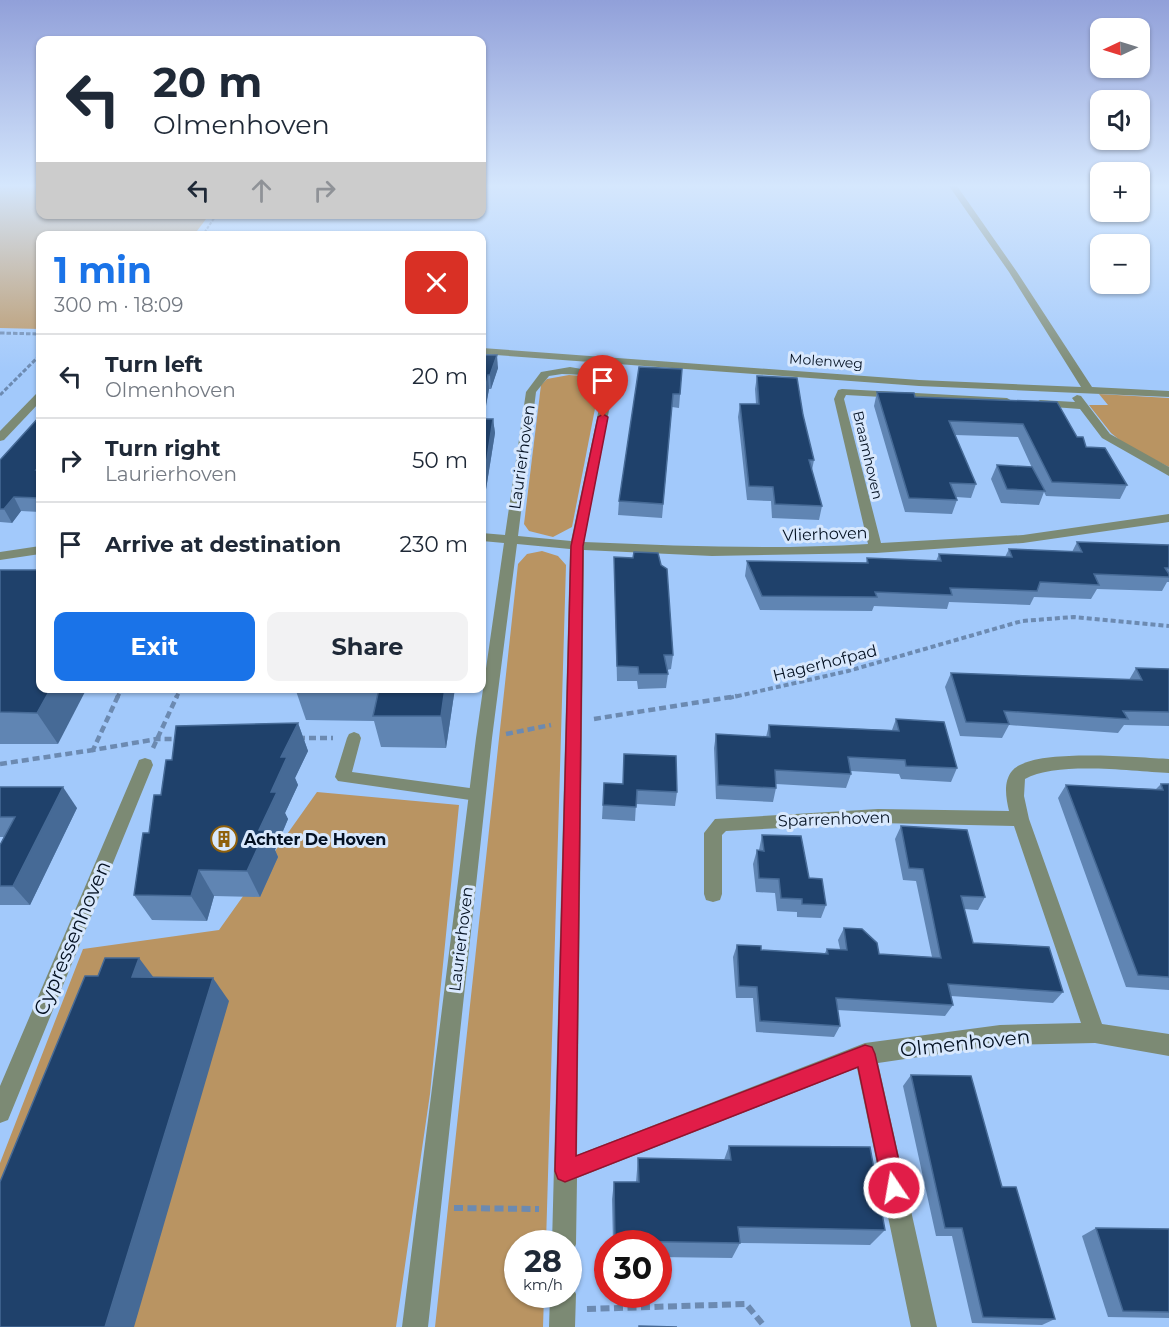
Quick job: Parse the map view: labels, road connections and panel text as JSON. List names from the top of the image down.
{
  "streets": {
    "street": [
      "Molenweg",
      "Braamhoven",
      "Laurierhoven",
      "Vlierhoven",
      "Sparrenhoven",
      "Cypressenhoven",
      "Olmenhoven"
    ],
    "path": ["Hagerhofpad"]
  },
  "crossings": [
    ["Braamhoven", "Vlierhoven"],
    ["Laurierhoven", "Vlierhoven"],
    ["Laurierhoven", "Hagerhofpad"],
    ["Laurierhoven", "Olmenhoven"]
  ],
  "places": {
    "building": ["Achter De Hoven"]
  },
  "north": "left",
  "page": {
    "map_buttons": ["+", "−"],
    "turn": ["20 m", "Olmenhoven"],
    "heading": ["1 min", "300 m · 18:09"],
    "list": [
      {
        "name": "Turn left",
        "note": "Olmenhoven",
        "value": "20 m"
      },
      {
        "name": "Turn right",
        "note": "Laurierhoven",
        "value": "50 m"
      },
      {
        "name": "Arrive at destination",
        "value": "230 m"
      }
    ],
    "buttons": ["Exit", "Share"],
    "speed": "28 km/h",
    "limit": "30"
  }
}
